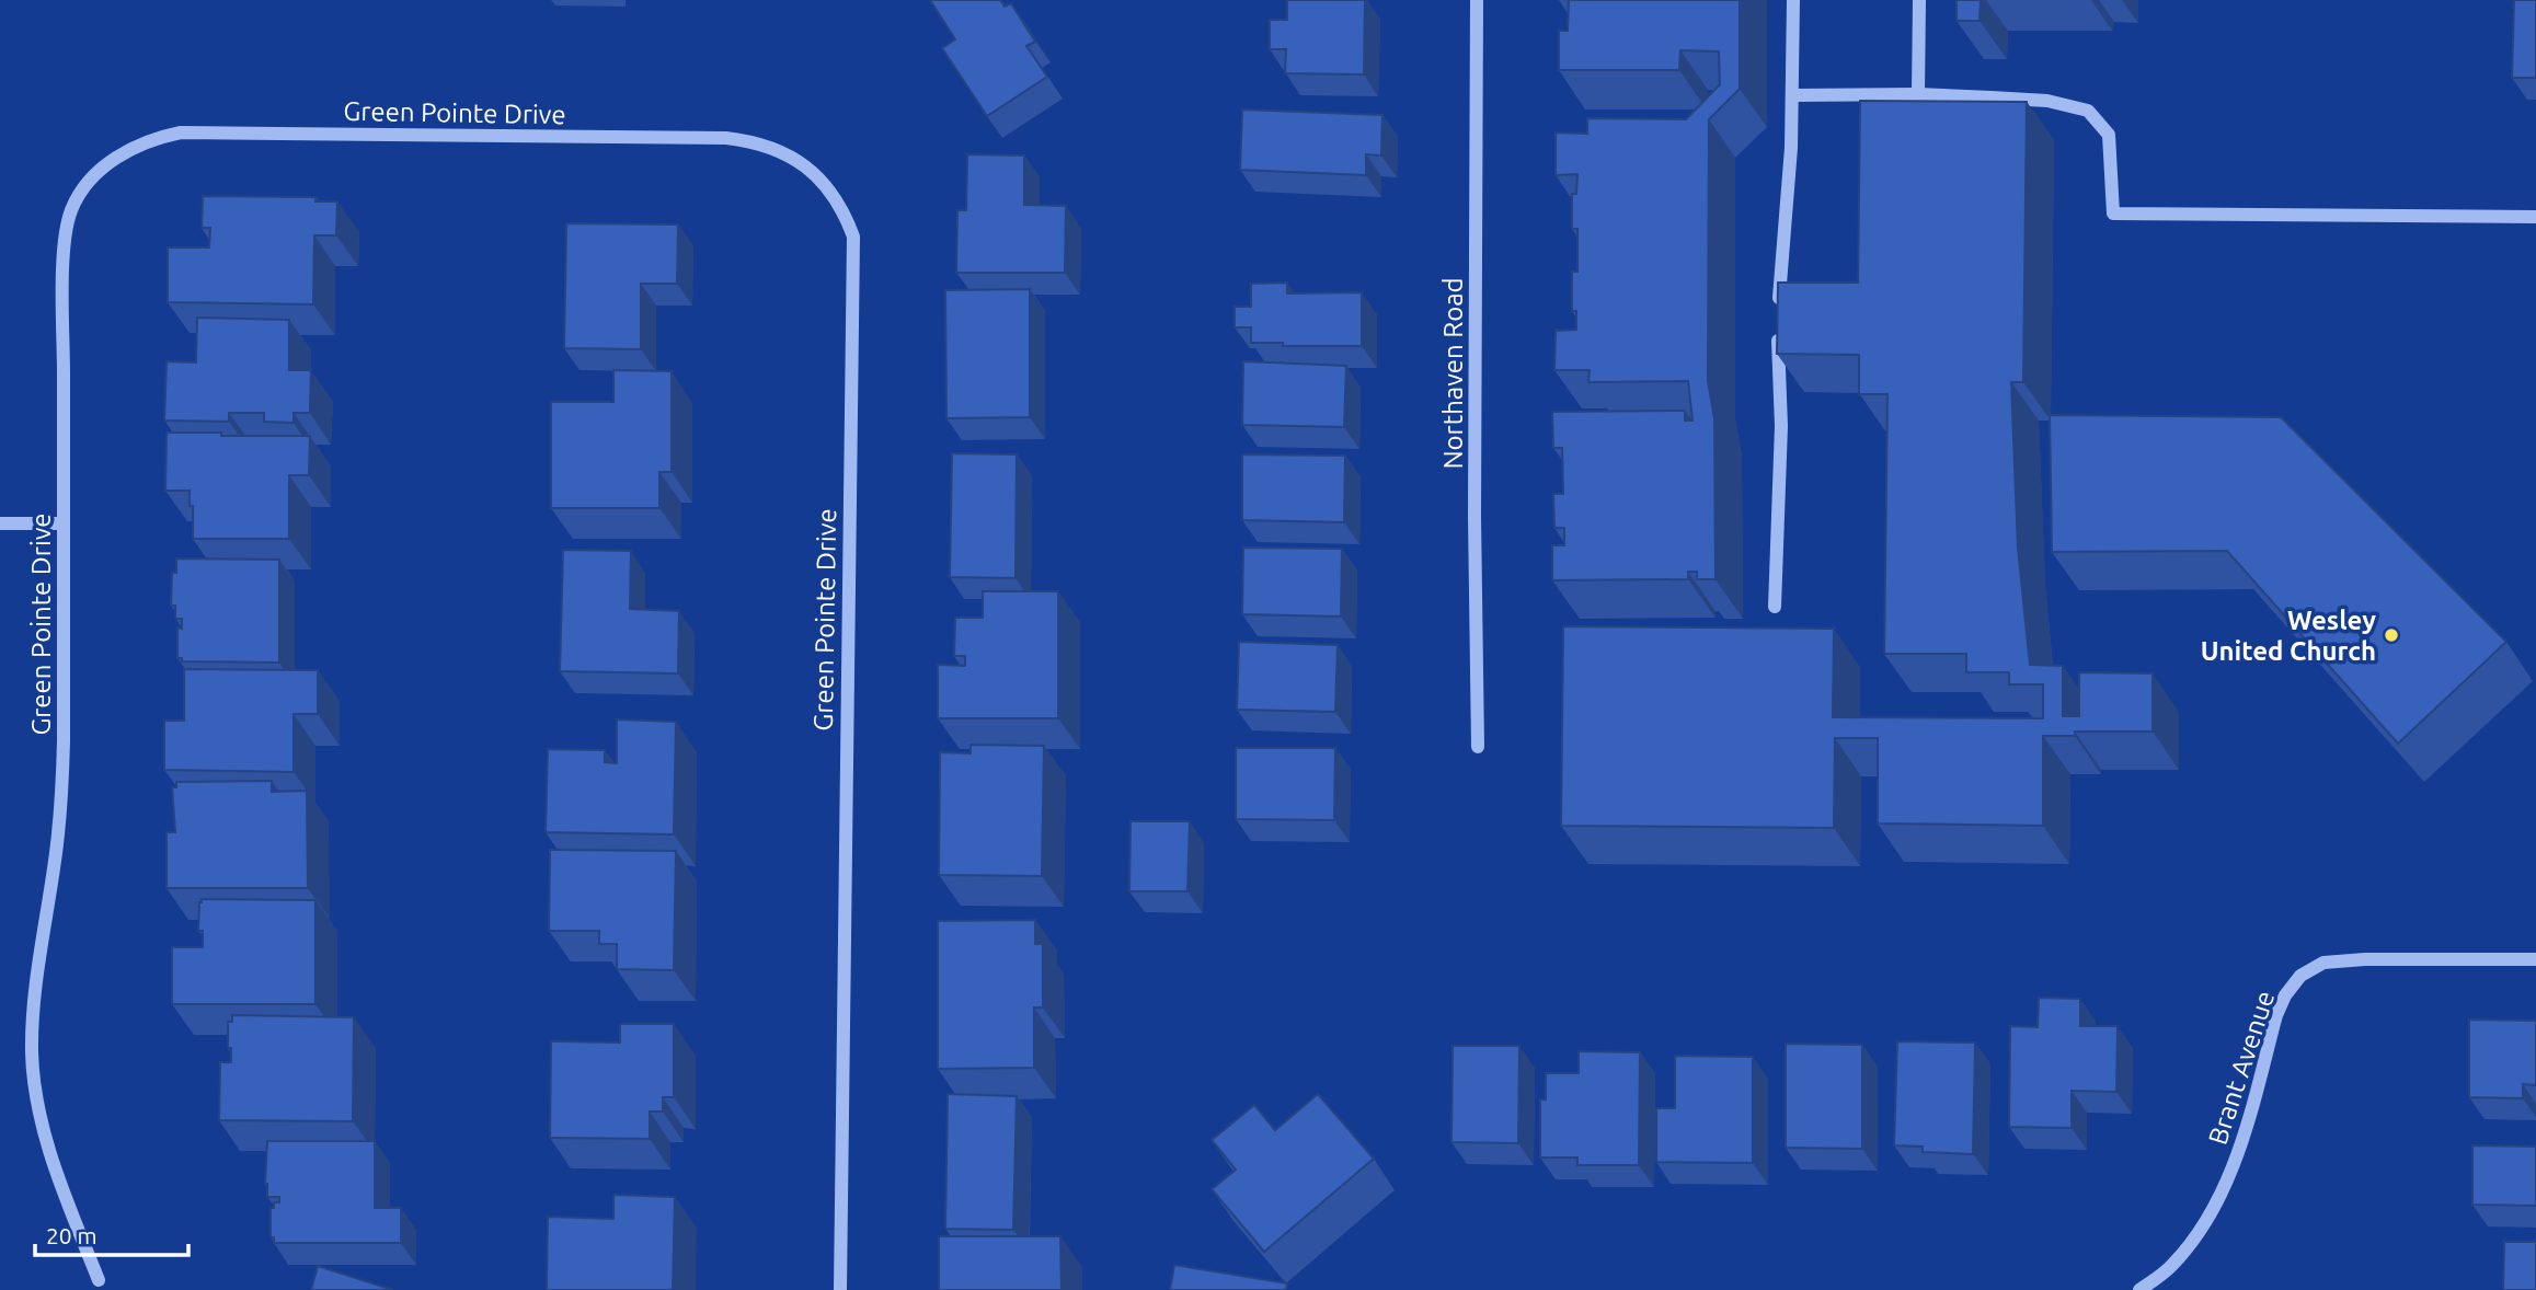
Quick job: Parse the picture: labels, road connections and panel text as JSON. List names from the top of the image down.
{
  "streets": {
    "street": ["Green Pointe Drive", "Northaven Road", "Brant Avenue"]
  },
  "places": ["Wesley United Church"],
  "scale_bar": "20 m"
}
